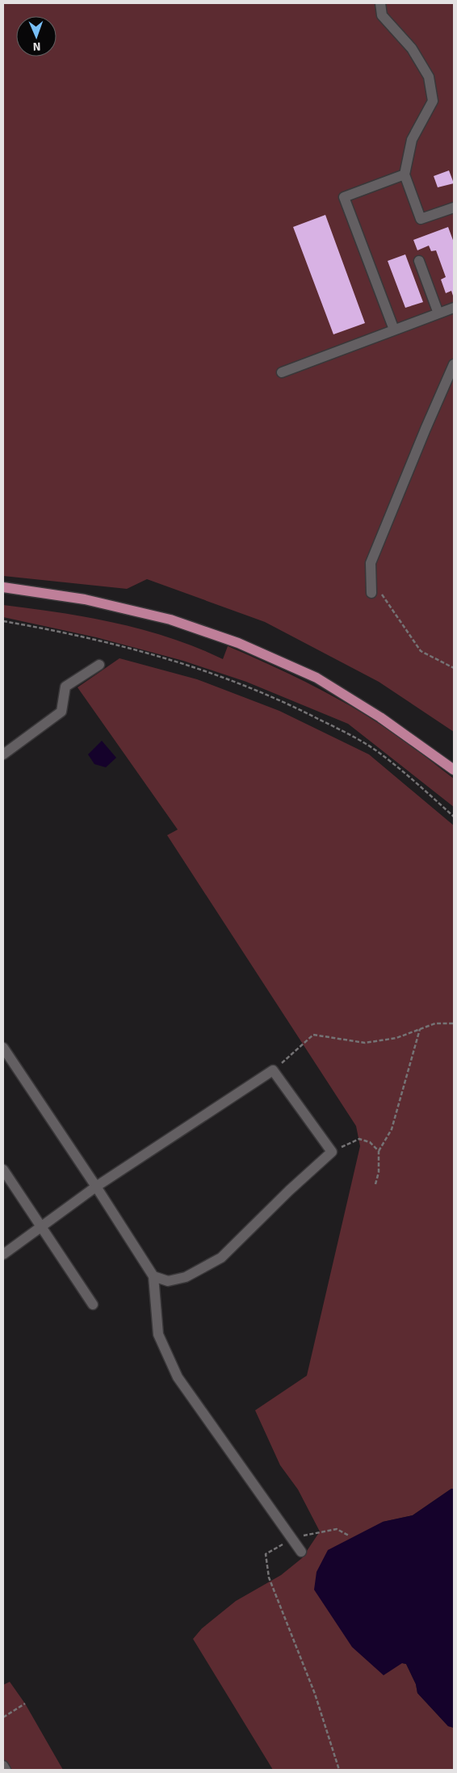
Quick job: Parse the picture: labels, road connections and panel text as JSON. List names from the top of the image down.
{
  "north": "bottom"
}
